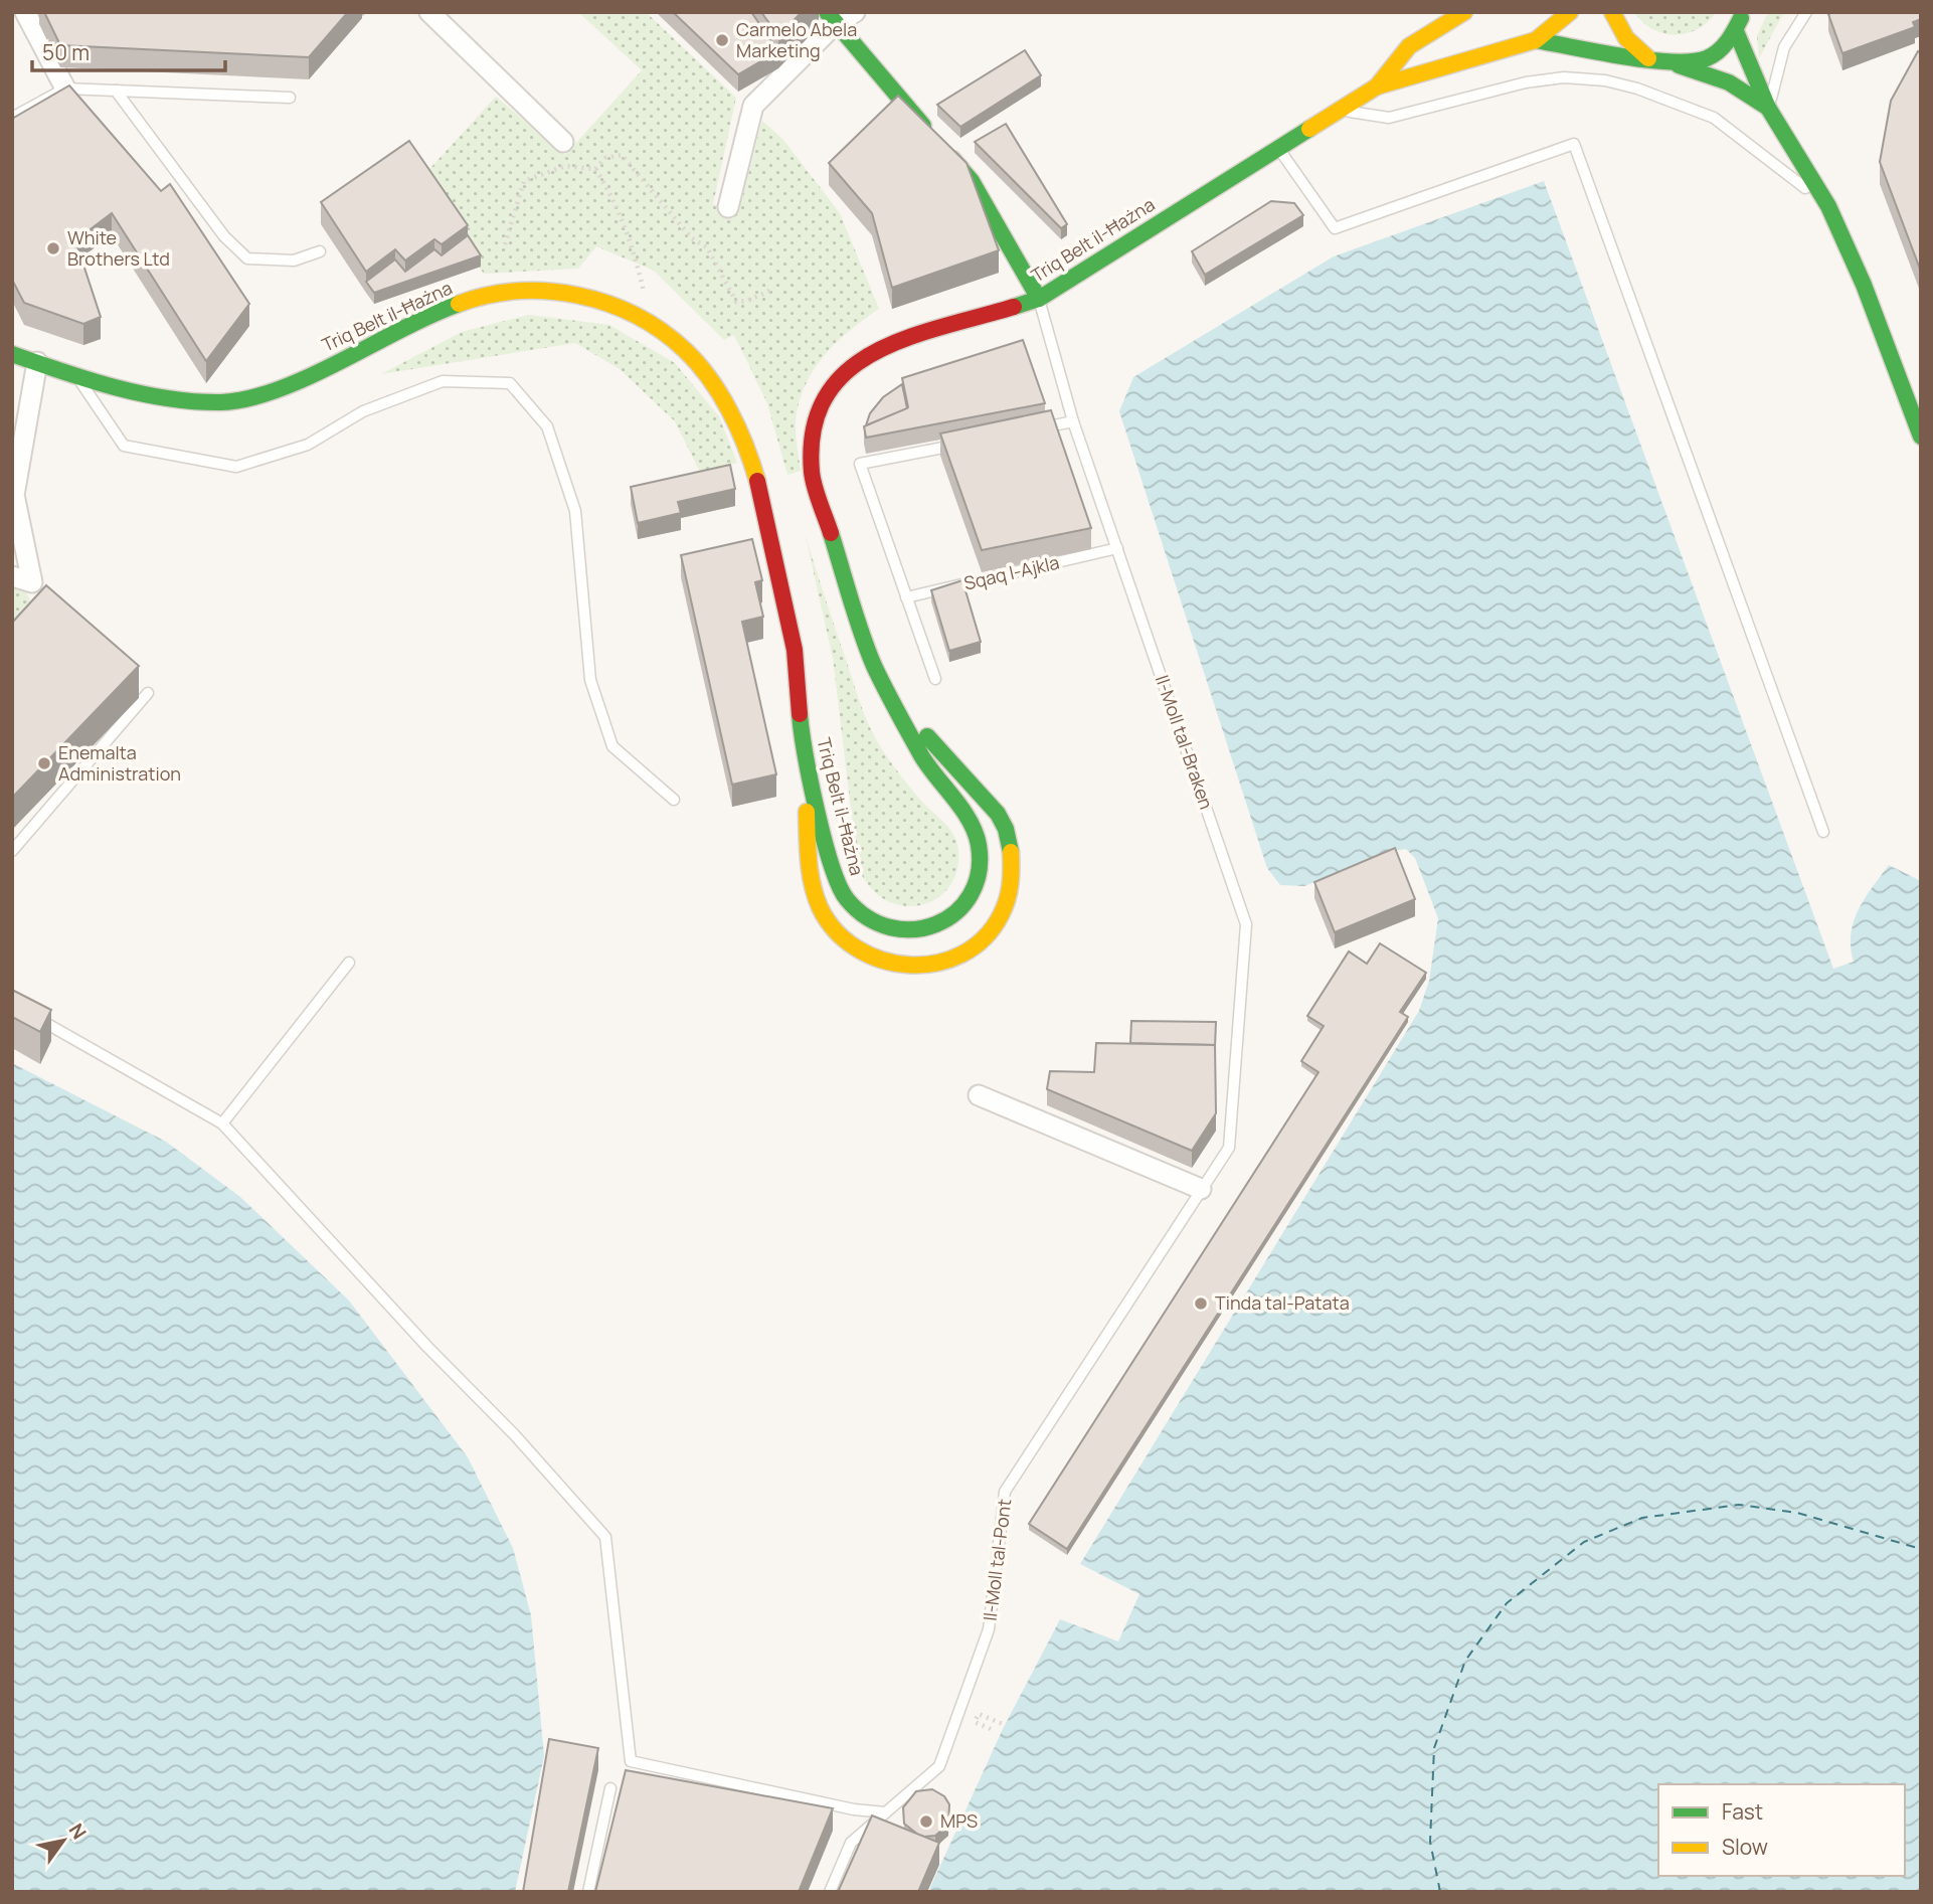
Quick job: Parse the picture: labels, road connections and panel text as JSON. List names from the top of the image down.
{
  "streets": {
    "main road": ["Triq Belt il-Ħażna"],
    "lane": ["Sqaq l-Ajkla", "Il-Moll tal-Braken", "Il-Moll tal-Pont"]
  },
  "crossings": [
    ["Triq Belt il-Ħażna", "Il-Moll tal-Braken"],
    ["Sqaq l-Ajkla", "Il-Moll tal-Braken"],
    ["Il-Moll tal-Braken", "Il-Moll tal-Pont"]
  ],
  "places": [
    "Carmelo Abela Marketing",
    "White Brothers Ltd",
    "Enemalta Administration",
    "Tinda tal-Patata",
    "MPS"
  ],
  "legend": ["Fast", "Slow"],
  "scale_bar": "50 m",
  "north": "top right"
}
